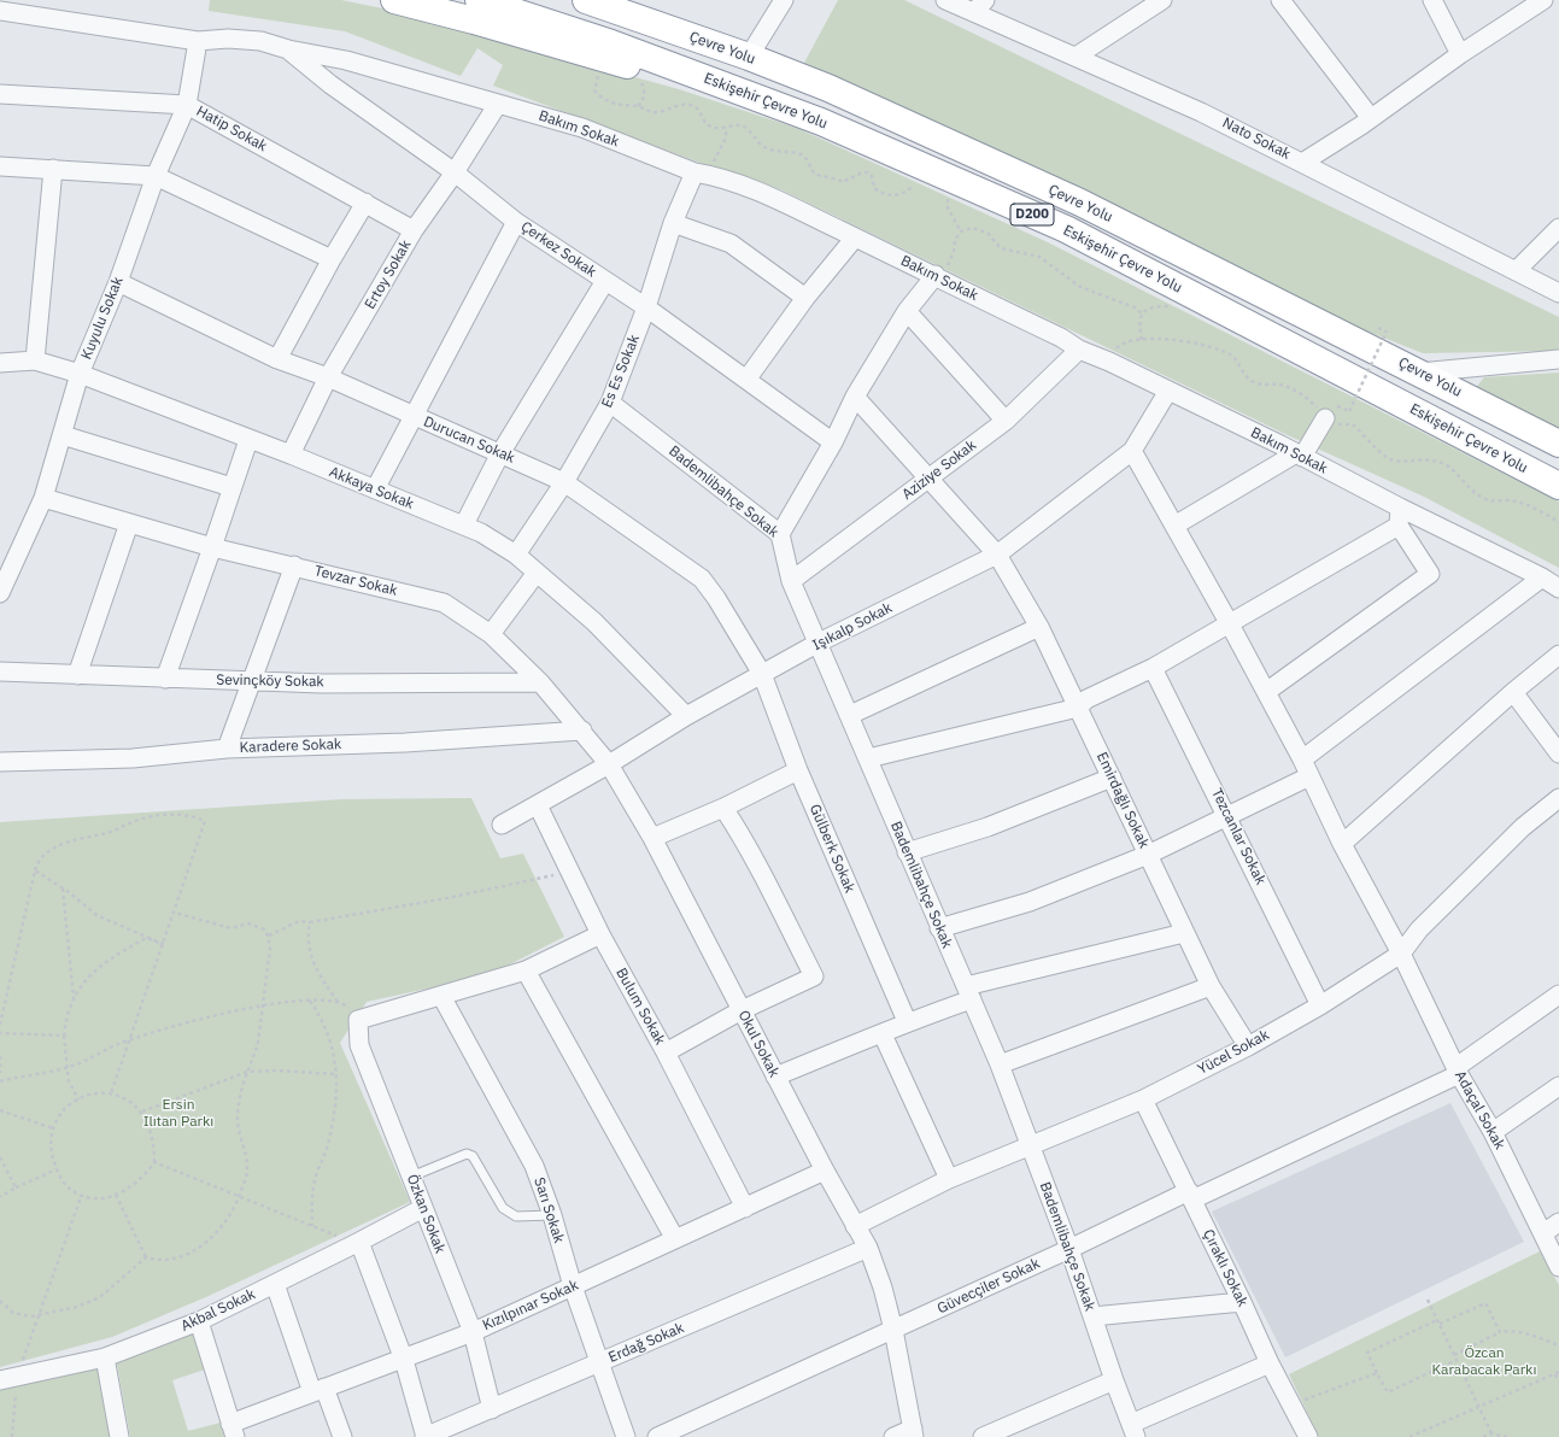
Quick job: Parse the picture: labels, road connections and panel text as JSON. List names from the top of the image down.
{
  "streets": {
    "highway": ["Çevre Yolu", "Eskişehir Çevre Yolu", "D200"],
    "street": [
      "Hatip Sokak",
      "Bakım Sokak",
      "Nato Sokak",
      "Çerkez Sokak",
      "Ertoy Sokak",
      "Kuyulu Sokak",
      "Es Es Sokak",
      "Durucan Sokak",
      "Aziziye Sokak",
      "Akkaya Sokak",
      "Bademlibahçe Sokak",
      "Tevzar Sokak",
      "Işıkalp Sokak",
      "Sevinçköy Sokak",
      "Karadere Sokak",
      "Emirdağlı Sokak",
      "Tezcanlar Sokak",
      "Gülberk Sokak",
      "Bulum Sokak",
      "Okul Sokak",
      "Yücel Sokak",
      "Adaçal Sokak",
      "Sarı Sokak",
      "Özkan Sokak",
      "Çıraklı Sokak",
      "Güvecçiler Sokak",
      "Kızılpınar Sokak",
      "Akbal Sokak",
      "Erdağ Sokak"
    ]
  },
  "crossings": [
    ["Hatip Sokak", "Ertoy Sokak"],
    ["Hatip Sokak", "Kuyulu Sokak"],
    ["Bakım Sokak", "Çerkez Sokak"],
    ["Bakım Sokak", "Ertoy Sokak"],
    ["Bakım Sokak", "Es Es Sokak"],
    ["Bakım Sokak", "Aziziye Sokak"],
    ["Bakım Sokak", "Işıkalp Sokak"],
    ["Çerkez Sokak", "Ertoy Sokak"],
    ["Çerkez Sokak", "Es Es Sokak"],
    ["Ertoy Sokak", "Durucan Sokak"],
    ["Ertoy Sokak", "Akkaya Sokak"],
    ["Kuyulu Sokak", "Durucan Sokak"],
    ["Kuyulu Sokak", "Akkaya Sokak"],
    ["Kuyulu Sokak", "Tevzar Sokak"],
    ["Es Es Sokak", "Durucan Sokak"],
    ["Es Es Sokak", "Akkaya Sokak"],
    ["Es Es Sokak", "Bademlibahçe Sokak"],
    ["Durucan Sokak", "Işıkalp Sokak"],
    ["Durucan Sokak", "Gülberk Sokak"],
    ["Aziziye Sokak", "Bademlibahçe Sokak"],
    ["Aziziye Sokak", "Emirdağlı Sokak"],
    ["Akkaya Sokak", "Işıkalp Sokak"],
    ["Bademlibahçe Sokak", "Işıkalp Sokak"],
    ["Bademlibahçe Sokak", "Yücel Sokak"],
    ["Bademlibahçe Sokak", "Güvecçiler Sokak"],
    ["Tevzar Sokak", "Işıkalp Sokak"],
    ["Tevzar Sokak", "Sevinçköy Sokak"],
    ["Tevzar Sokak", "Karadere Sokak"],
    ["Tevzar Sokak", "Okul Sokak"],
    ["Işıkalp Sokak", "Emirdağlı Sokak"],
    ["Işıkalp Sokak", "Gülberk Sokak"],
    ["Işıkalp Sokak", "Bulum Sokak"],
    ["Işıkalp Sokak", "Okul Sokak"],
    ["Işıkalp Sokak", "Adaçal Sokak"],
    ["Emirdağlı Sokak", "Yücel Sokak"],
    ["Tezcanlar Sokak", "Yücel Sokak"],
    ["Bulum Sokak", "Kızılpınar Sokak"],
    ["Okul Sokak", "Yücel Sokak"],
    ["Okul Sokak", "Güvecçiler Sokak"],
    ["Okul Sokak", "Kızılpınar Sokak"],
    ["Okul Sokak", "Erdağ Sokak"],
    ["Yücel Sokak", "Adaçal Sokak"],
    ["Yücel Sokak", "Çıraklı Sokak"],
    ["Adaçal Sokak", "Güvecçiler Sokak"],
    ["Sarı Sokak", "Kızılpınar Sokak"],
    ["Sarı Sokak", "Erdağ Sokak"],
    ["Özkan Sokak", "Kızılpınar Sokak"],
    ["Özkan Sokak", "Akbal Sokak"],
    ["Özkan Sokak", "Erdağ Sokak"],
    ["Çıraklı Sokak", "Güvecçiler Sokak"]
  ],
  "parks": ["Ersin Ilıtan Parkı", "Özcan Karabacak Parkı"]
}
